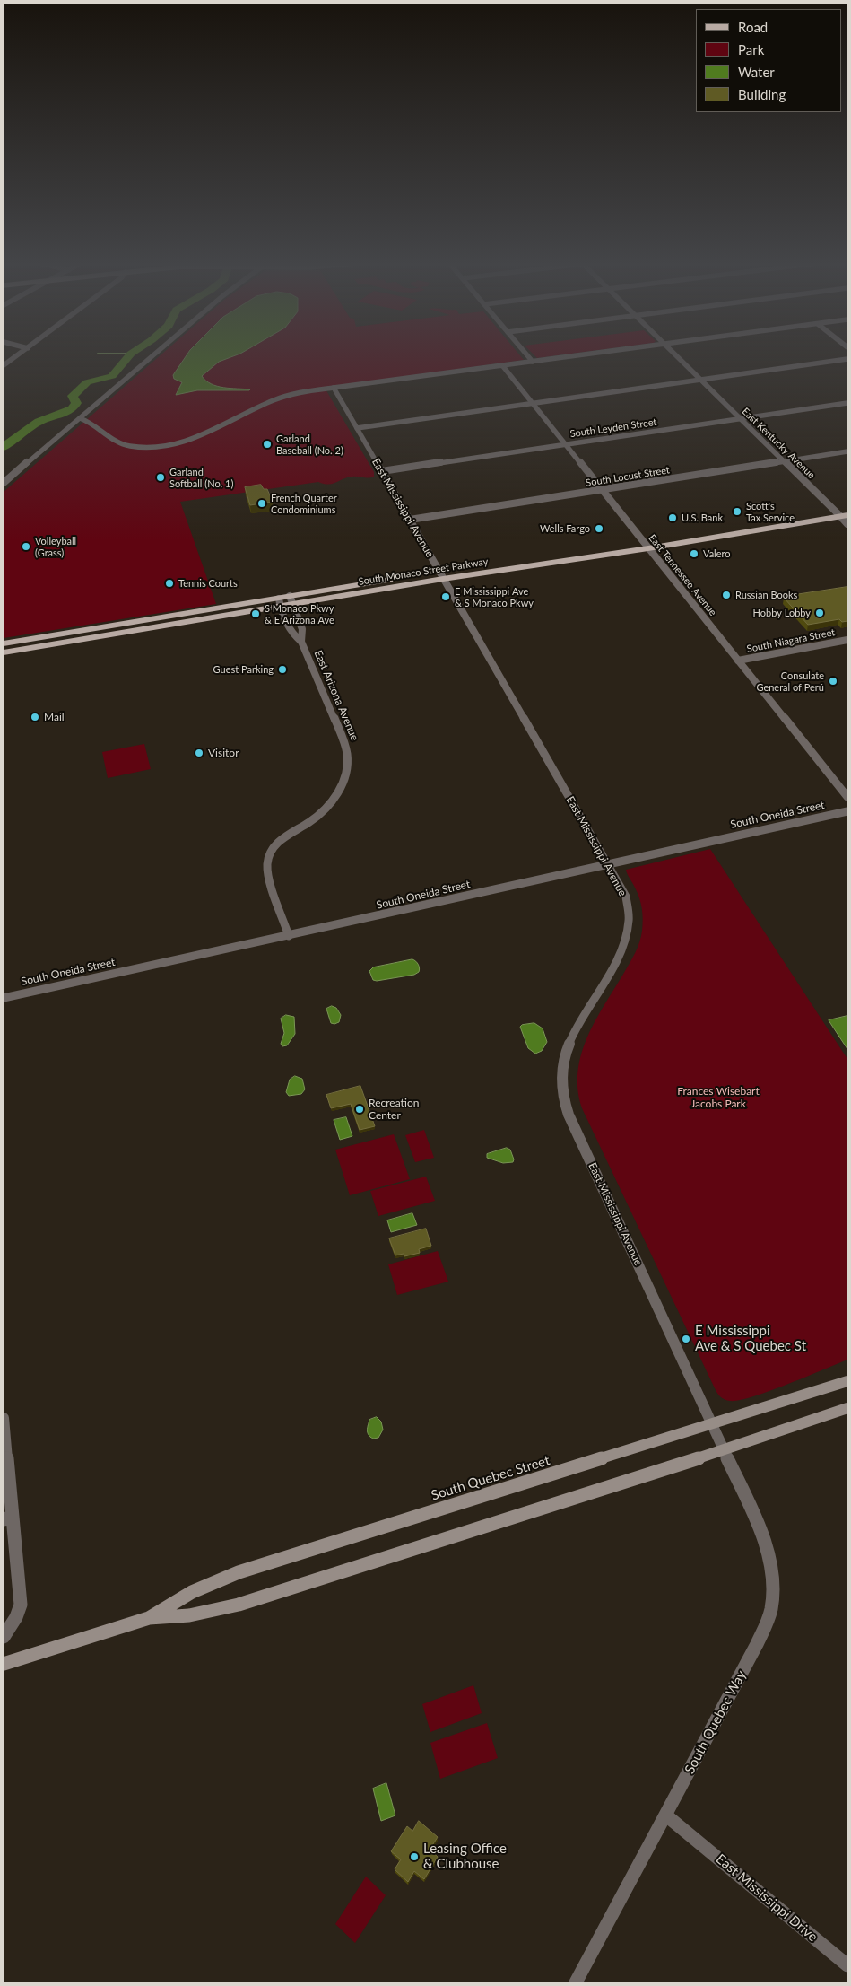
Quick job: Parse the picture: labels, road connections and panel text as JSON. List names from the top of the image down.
{
  "streets": {
    "main road": ["South Monaco Street Parkway", "South Quebec Street"],
    "street": [
      "South Leyden Street",
      "East Kentucky Avenue",
      "South Locust Street",
      "East Mississippi Avenue",
      "East Tennessee Avenue",
      "South Niagara Street",
      "East Arizona Avenue",
      "South Oneida Street",
      "South Quebec Way",
      "East Mississippi Drive"
    ]
  },
  "crossings": [
    ["South Leyden Street", "East Kentucky Avenue"],
    ["South Leyden Street", "East Mississippi Avenue"],
    ["South Leyden Street", "East Tennessee Avenue"],
    ["East Kentucky Avenue", "South Locust Street"],
    ["East Kentucky Avenue", "South Monaco Street Parkway"],
    ["South Locust Street", "East Mississippi Avenue"],
    ["South Locust Street", "East Tennessee Avenue"],
    ["East Mississippi Avenue", "South Monaco Street Parkway"],
    ["East Mississippi Avenue", "South Oneida Street"],
    ["East Mississippi Avenue", "South Quebec Street"],
    ["East Mississippi Avenue", "South Quebec Way"],
    ["South Monaco Street Parkway", "East Tennessee Avenue"],
    ["South Monaco Street Parkway", "East Arizona Avenue"],
    ["East Tennessee Avenue", "South Niagara Street"],
    ["East Arizona Avenue", "South Oneida Street"],
    ["South Quebec Street", "South Quebec Way"],
    ["South Quebec Way", "East Mississippi Drive"]
  ],
  "parks": ["Frances Wisebart Jacobs Park"],
  "places": [
    "Garland Baseball (No. 2)",
    "Garland Softball (No. 1)",
    "French Quarter Condominiums",
    "Scott's Tax Service",
    "U.S. Bank",
    "Wells Fargo",
    "Volleyball (Grass)",
    "Valero",
    "Tennis Courts",
    "Russian Books",
    "E Mississippi Ave & S Monaco Pkwy",
    "Hobby Lobby",
    "S Monaco Pkwy & E Arizona Ave",
    "Guest Parking",
    "Consulate General of Perú",
    "Mail",
    "Visitor",
    "Recreation Center",
    "E Mississippi Ave & S Quebec St",
    "Leasing Office & Clubhouse"
  ],
  "legend": [
    "Road",
    "Park",
    "Water",
    "Building"
  ]
}
